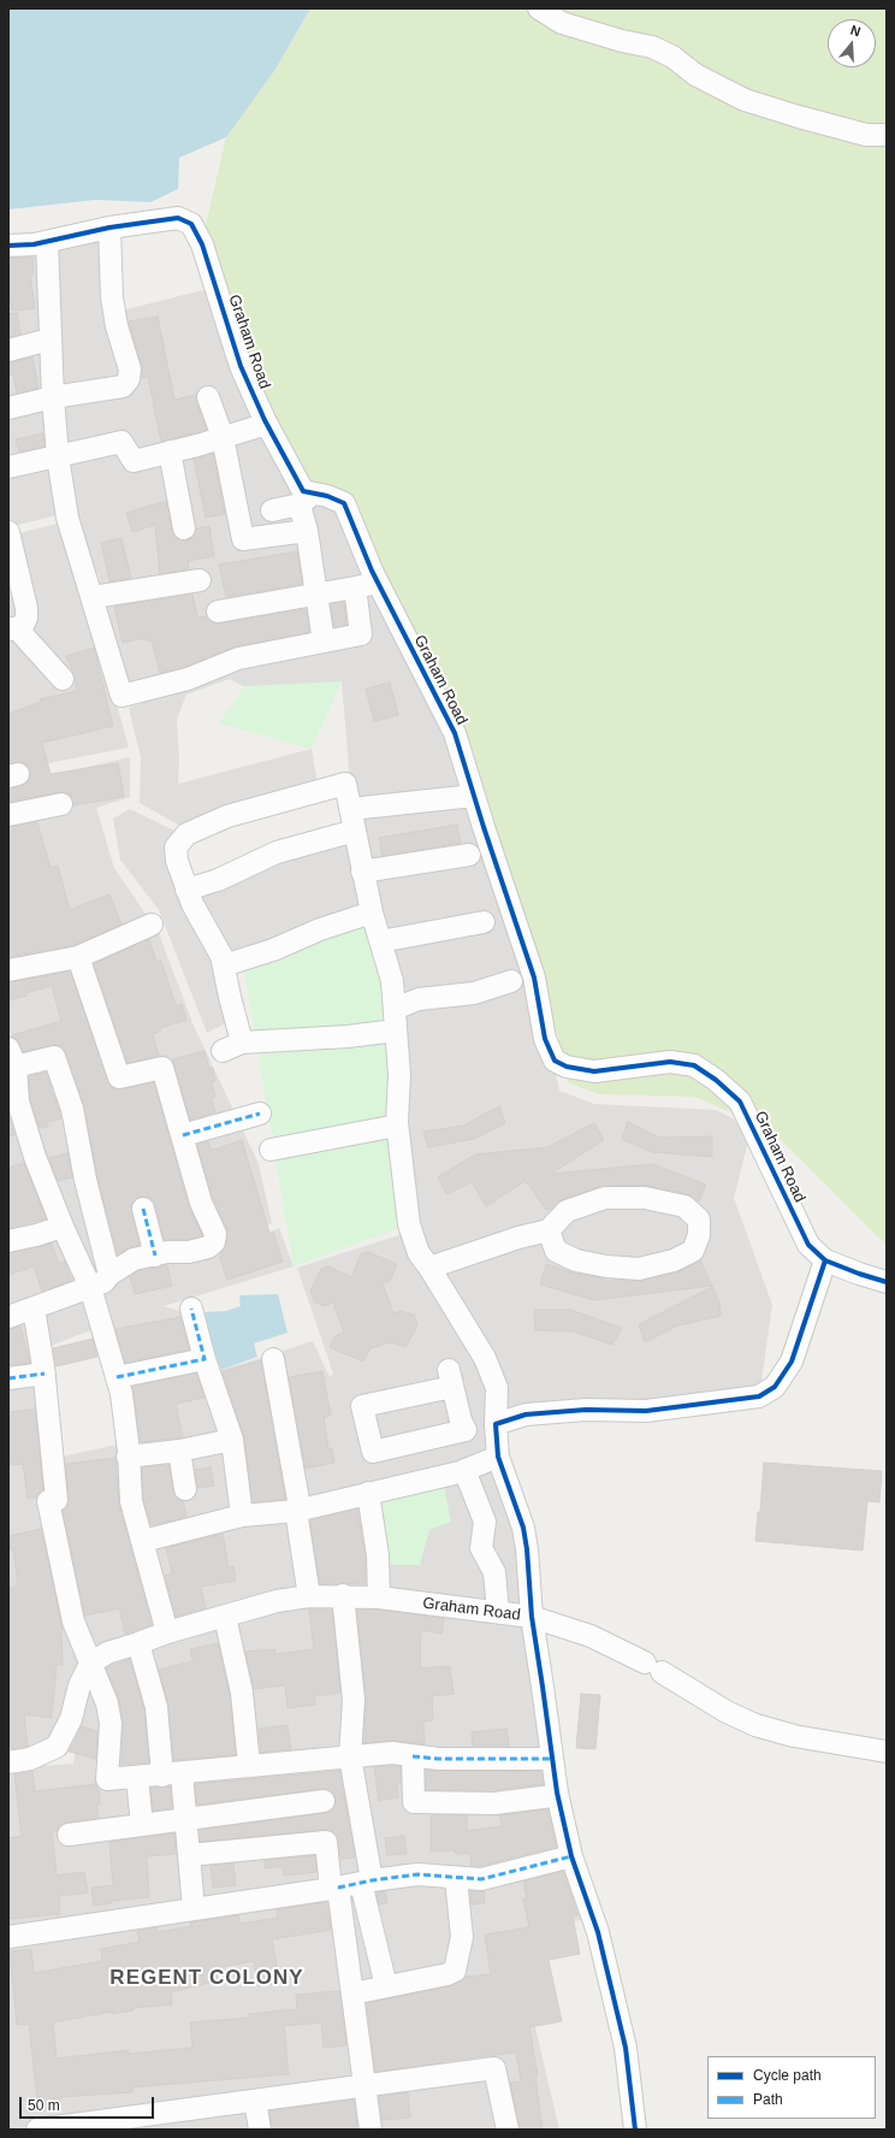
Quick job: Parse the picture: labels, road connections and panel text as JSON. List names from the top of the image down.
{
  "streets": {
    "street": ["Graham Road"]
  },
  "districts": ["REGENT COLONY"],
  "legend": ["Cycle path", "Path"],
  "scale_bar": "50 m",
  "north": "top"
}
